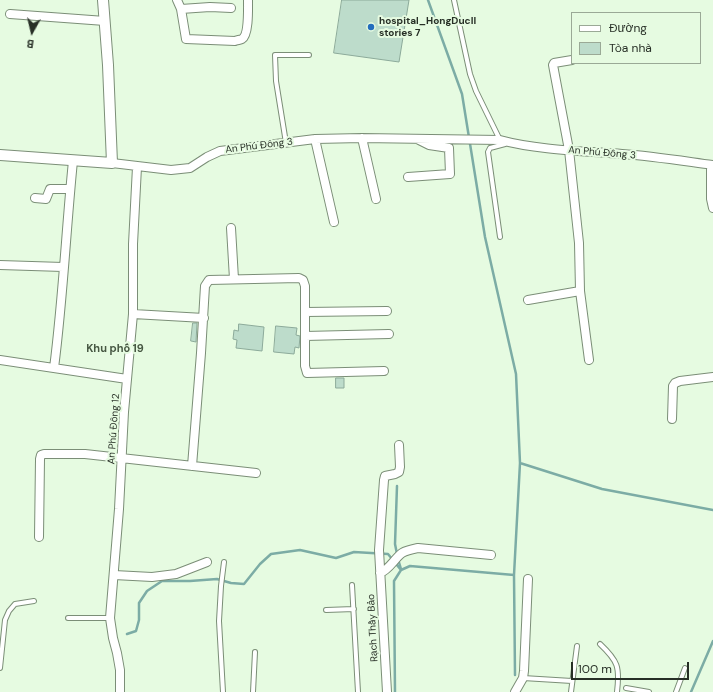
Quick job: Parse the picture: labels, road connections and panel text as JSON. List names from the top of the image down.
{
  "streets": {
    "street": ["An Phú Đông 3", "An Phú Đông 12", "Rạch Thầy Bảo"]
  },
  "crossings": [
    ["An Phú Đông 3", "An Phú Đông 12"]
  ],
  "districts": ["Khu phố 19"],
  "places": ["hospital_HongDucII stories 7"],
  "legend": ["Đường", "Tòa nhà"],
  "scale_bar": "100 m",
  "north": "bottom"
}
